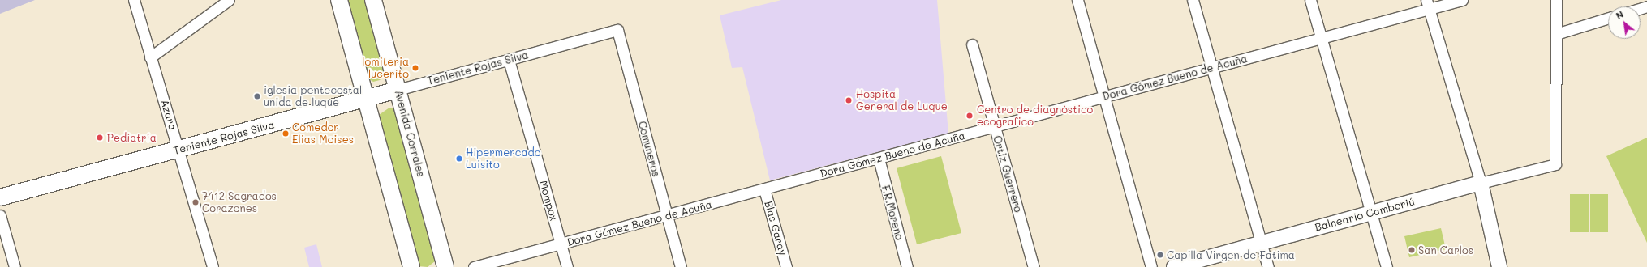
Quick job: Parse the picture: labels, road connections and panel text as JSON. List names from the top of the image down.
{
  "streets": {
    "main road": ["Teniente Rojas Silva", "Avenida Corrales"],
    "street": [
      "Dora Gómez Bueno de Acuña",
      "Azara",
      "Comuneros",
      "Ortiz Guerrero",
      "Mompox",
      "F.R.Moreno",
      "Balneario Camboriú",
      "Blas Garay"
    ]
  },
  "crossings": [
    ["Teniente Rojas Silva", "Azara"],
    ["Teniente Rojas Silva", "Avenida Corrales"],
    ["Teniente Rojas Silva", "Comuneros"],
    ["Teniente Rojas Silva", "Mompox"],
    ["Dora Gómez Bueno de Acuña", "Comuneros"],
    ["Dora Gómez Bueno de Acuña", "Ortiz Guerrero"],
    ["Dora Gómez Bueno de Acuña", "Mompox"],
    ["Dora Gómez Bueno de Acuña", "F.R.Moreno"],
    ["Dora Gómez Bueno de Acuña", "Blas Garay"]
  ],
  "places": [
    "lomiteria lucerito",
    "iglesia pentecostal unida de luque",
    "Hospital General de Luque",
    "Centro de diagnòstico ecografico",
    "Comedor Elias Moises",
    "Pediatría",
    "Hipermercado Luisito",
    "7412 Sagrados Corazones",
    "San Carlos",
    "Capilla Virgen de Fatima"
  ],
  "north": "top left"
}
